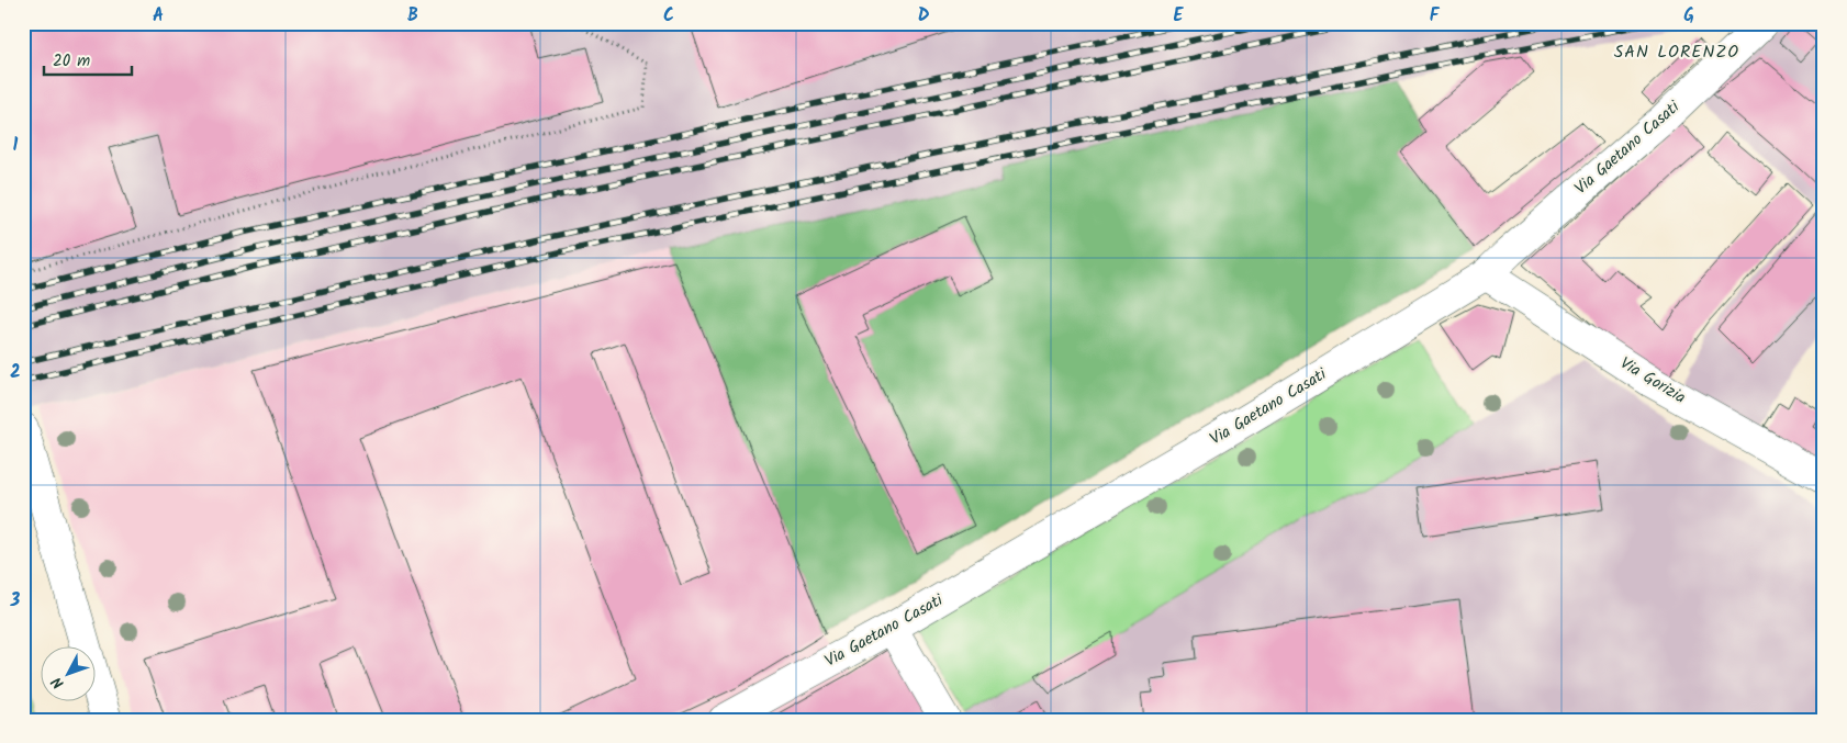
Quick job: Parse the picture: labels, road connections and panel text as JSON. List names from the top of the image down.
{
  "streets": {
    "street": ["Via Gaetano Casati", "Via Gorizia"]
  },
  "crossings": [
    ["Via Gaetano Casati", "Via Gorizia"]
  ],
  "districts": ["SAN LORENZO"],
  "scale_bar": "20 m",
  "north": "bottom left",
  "grid": {
    "columns": [
      "A",
      "B",
      "C",
      "D",
      "E",
      "F",
      "G"
    ],
    "rows": ["1", "2", "3"]
  }
}
